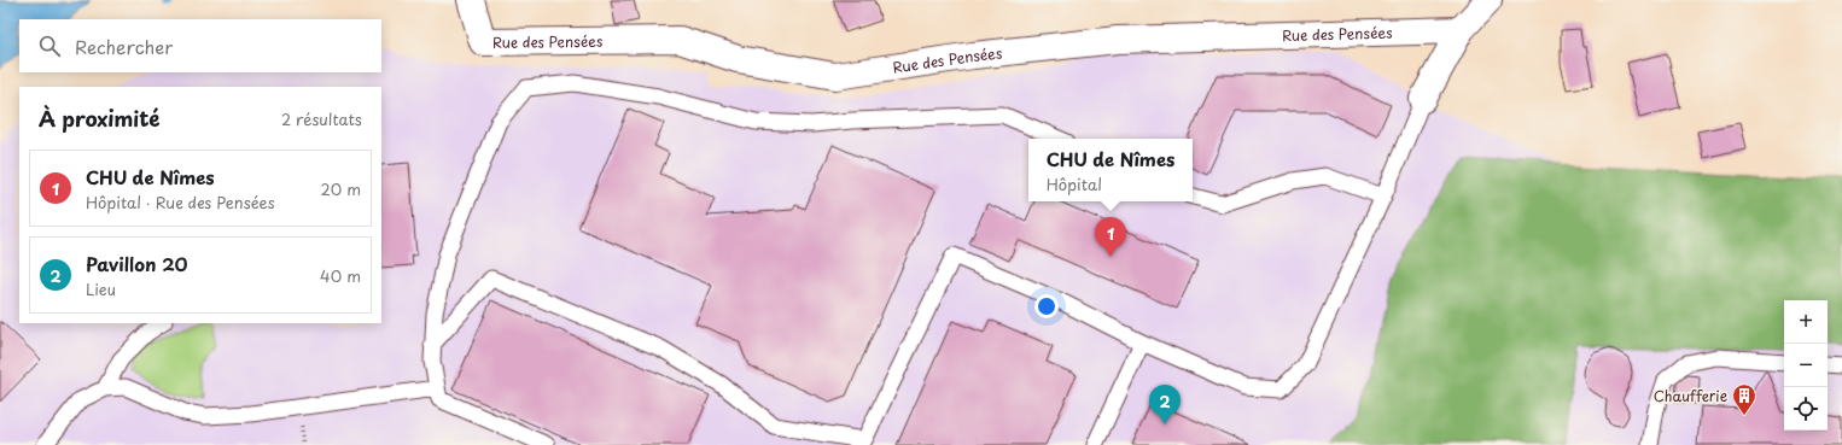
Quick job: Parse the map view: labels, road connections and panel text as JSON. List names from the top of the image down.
{
  "streets": {
    "street": ["Rue des Pensées"]
  },
  "places": {
    "building": ["Chaufferie"]
  },
  "page": {
    "search": "Rechercher",
    "heading": ["À proximité", "2 résultats"],
    "popup": ["CHU de Nîmes", "Hôpital"],
    "list": [
      {
        "mark": "1",
        "name": "CHU de Nîmes",
        "note": "Hôpital · Rue des Pensées",
        "value": "20 m"
      },
      {
        "mark": "2",
        "name": "Pavillon 20",
        "note": "Lieu",
        "value": "40 m"
      }
    ],
    "pins": ["1", "2"],
    "map_buttons": ["+", "−"]
  }
}
